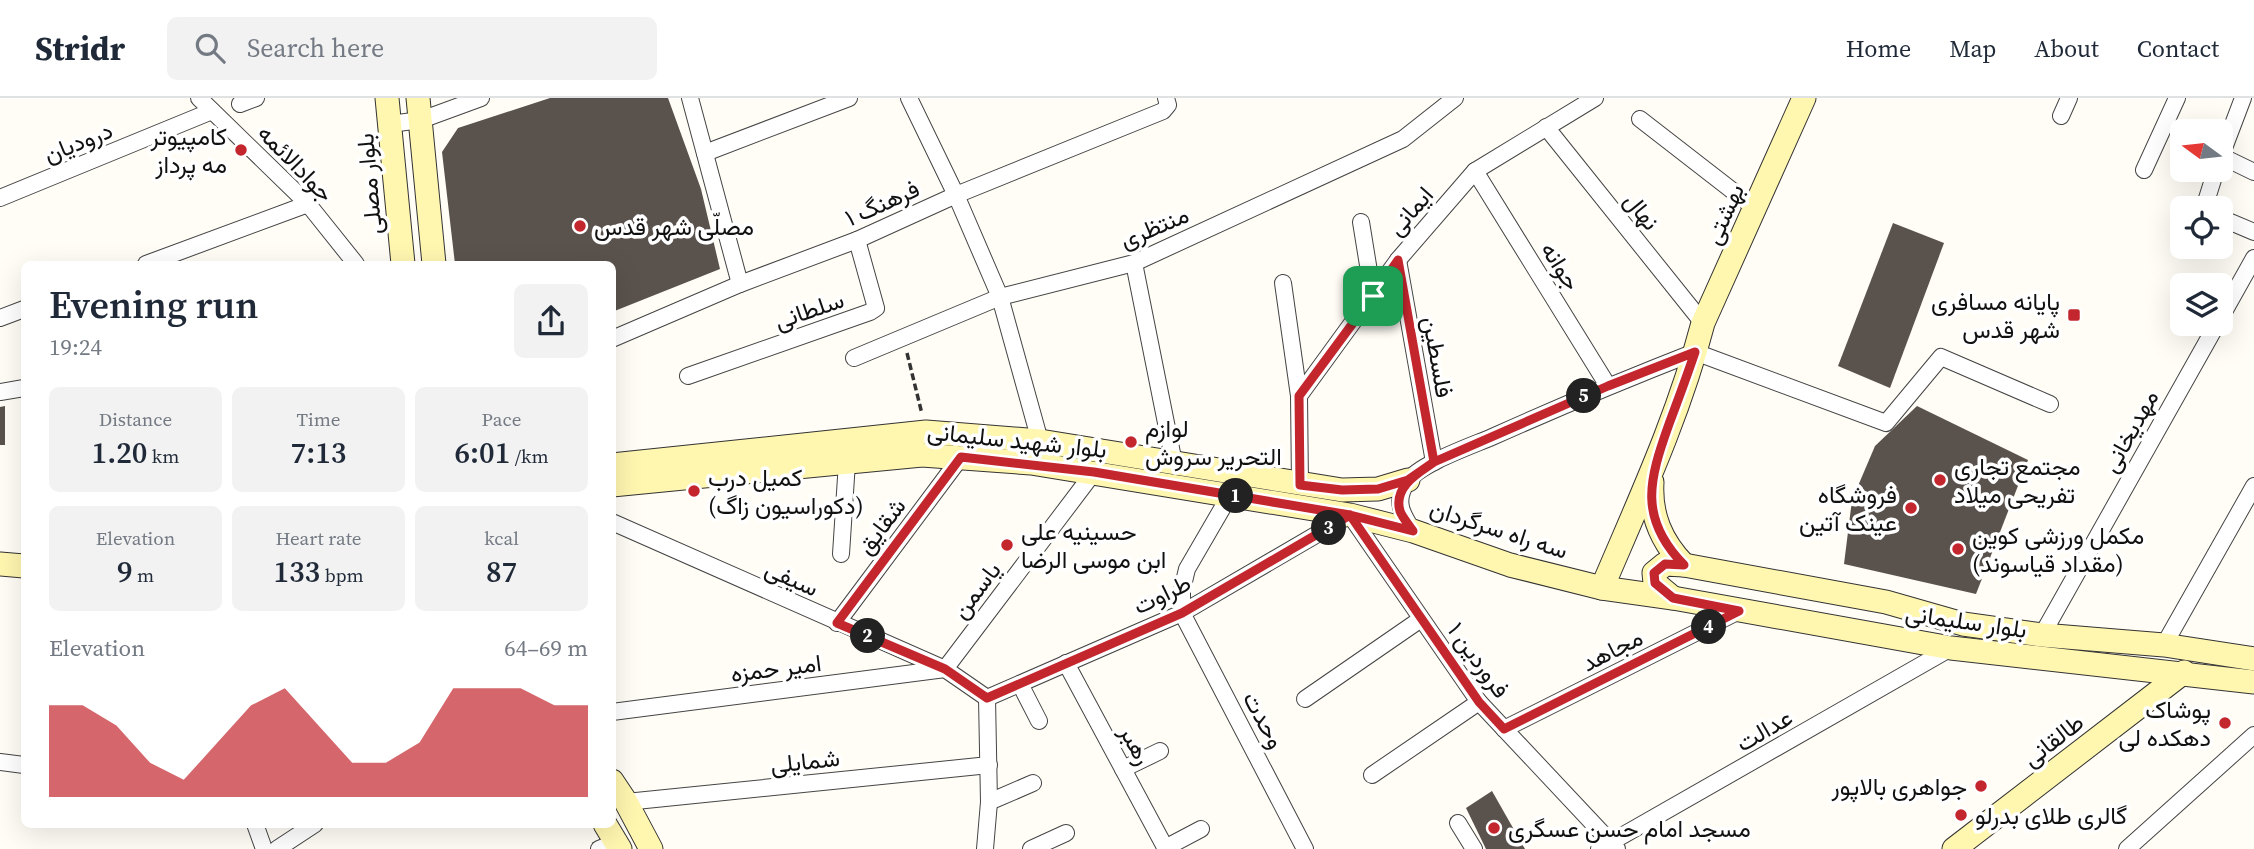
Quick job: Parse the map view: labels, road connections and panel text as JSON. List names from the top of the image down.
{
  "streets": {
    "main road": [
      "بلوار مصلی",
      "بهشتی",
      "بلوار شهید سلیمانی",
      "سه راه سرگردان",
      "بلوار سلیمانی",
      "طالقانی"
    ],
    "street": [
      "درودیان",
      "جوادالائمه",
      "فرهنگ ۱",
      "ایمانی",
      "نهال",
      "منتظری",
      "جوانه",
      "سلطانی",
      "فلسطین",
      "مهدیخانی",
      "شقایق",
      "سیفی",
      "یاسمن",
      "طراوت",
      "مجاهد",
      "فروردین ۱",
      "امیر حمزه",
      "وحدت",
      "عدالت",
      "رهبر",
      "شمایلی"
    ]
  },
  "crossings": [
    ["درودیان", "جوادالائمه"],
    ["فرهنگ ۱", "سلطانی"],
    ["ایمانی", "نهال"],
    ["ایمانی", "جوانه"],
    ["ایمانی", "فلسطین"],
    ["نهال", "بهشتی"],
    ["بهشتی", "سه راه سرگردان"],
    ["جوانه", "سه راه سرگردان"],
    ["فلسطین", "سه راه سرگردان"],
    ["مهدیخانی", "بلوار سلیمانی"],
    ["بلوار شهید سلیمانی", "شقایق"],
    ["بلوار شهید سلیمانی", "سه راه سرگردان"],
    ["بلوار شهید سلیمانی", "یاسمن"],
    ["بلوار شهید سلیمانی", "طراوت"],
    ["بلوار شهید سلیمانی", "فروردین ۱"],
    ["شقایق", "سیفی"],
    ["سه راه سرگردان", "بلوار سلیمانی"],
    ["سیفی", "یاسمن"],
    ["سیفی", "طراوت"],
    ["سیفی", "امیر حمزه"],
    ["یاسمن", "امیر حمزه"],
    ["طراوت", "فروردین ۱"],
    ["طراوت", "وحدت"],
    ["طراوت", "رهبر"],
    ["بلوار سلیمانی", "مجاهد"],
    ["بلوار سلیمانی", "عدالت"],
    ["بلوار سلیمانی", "طالقانی"],
    ["مجاهد", "فروردین ۱"],
    ["فروردین ۱", "عدالت"]
  ],
  "places": {
    "other": [
      "کامپیوتر مه پرداز",
      "مصلّی شهر قدس",
      "لوازم التحریر سروش",
      "مجتمع تجاری تفریحی میلاد",
      "کمیل درب (دکوراسیون زاگ)",
      "فروشگاه عینک آتین",
      "حسینیه علی ابن موسی الرضا",
      "مکمل ورزشی کوین (مقداد قیاسوند)",
      "پوشاک دهکده لی",
      "جواهری بالاپور",
      "گالری طلای بدرلو",
      "مسجد امام حسن عسگری"
    ],
    "transit": ["پایانه مسافری شهر قدس"]
  },
  "north": "left",
  "page": {
    "header": "Stridr",
    "search": "Search here",
    "nav": [
      "Home",
      "Map",
      "About",
      "Contact"
    ],
    "heading": ["Evening run", "19:24"],
    "pins": [
      "5",
      "1",
      "3",
      "4",
      "2"
    ],
    "stats": [
      ["Distance", "1.20 km"],
      ["Time", "7:13"],
      ["Pace", "6:01 /km"],
      ["Elevation", "9 m"],
      ["Heart rate", "133 bpm"],
      ["kcal", "87"]
    ],
    "chart": ["Elevation", "64–69 m"]
  }
}
